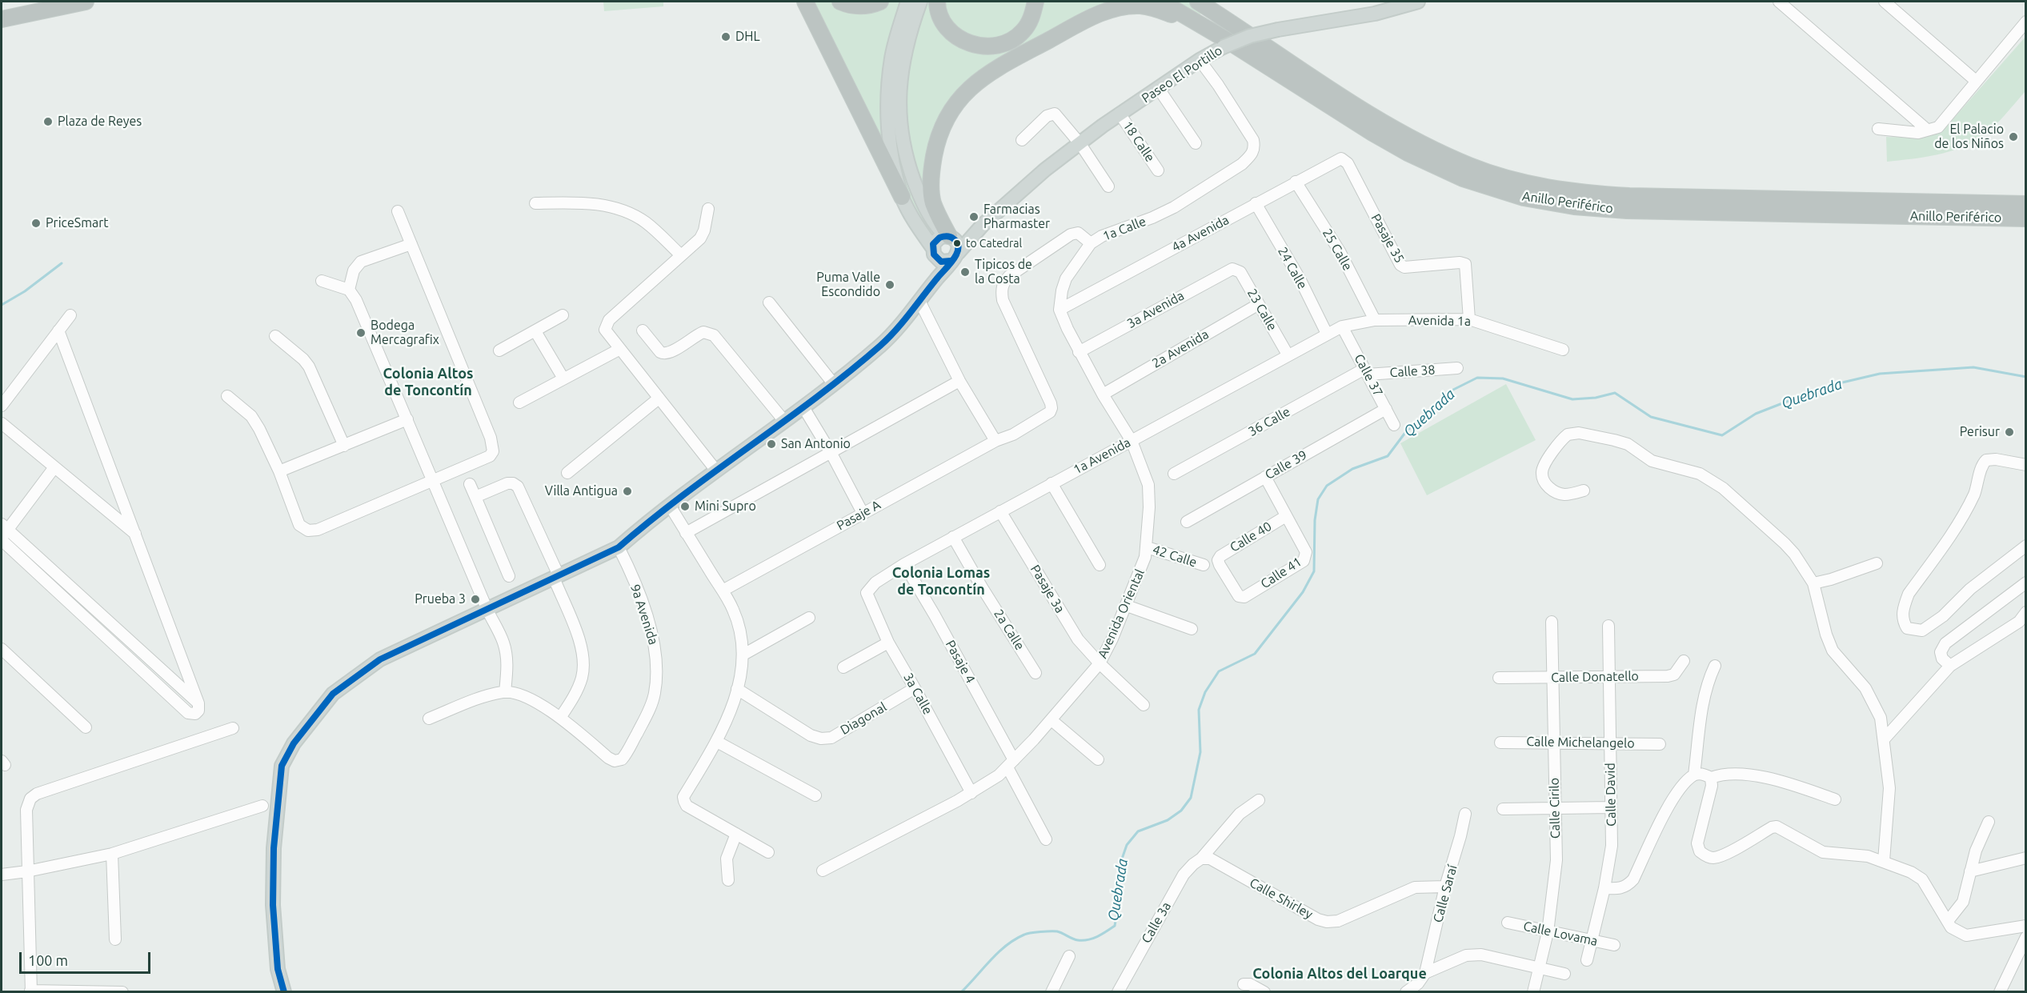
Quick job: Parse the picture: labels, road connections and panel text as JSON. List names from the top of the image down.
{
  "streets": {
    "highway": ["Anillo Periférico"],
    "main road": ["Paseo El Portillo"],
    "street": [
      "18 Calle",
      "1a Calle",
      "4a Avenida",
      "Pasaje 35",
      "25 Calle",
      "24 Calle",
      "3a Avenida",
      "23 Calle",
      "Avenida 1a",
      "2a Avenida",
      "Calle 38",
      "Calle 37",
      "36 Calle",
      "1a Avenida",
      "Calle 39",
      "Pasaje A",
      "Calle 40",
      "42 Calle",
      "Calle 41",
      "Pasaje 3a",
      "Avenida Oriental",
      "9a Avenida",
      "2a Calle",
      "Pasaje 4",
      "Calle Donatello",
      "3a Calle",
      "Diagonal",
      "Calle Michelangelo",
      "Calle David",
      "Calle Cirilo",
      "Calle Saraí",
      "Calle Shirley",
      "Calle 3a",
      "Calle Lovama"
    ]
  },
  "crossings": [
    ["Paseo El Portillo", "18 Calle"],
    ["Paseo El Portillo", "1a Calle"],
    ["Paseo El Portillo", "9a Avenida"],
    ["1a Calle", "Pasaje A"],
    ["4a Avenida", "Pasaje 35"],
    ["4a Avenida", "25 Calle"],
    ["4a Avenida", "24 Calle"],
    ["4a Avenida", "Avenida Oriental"],
    ["Pasaje 35", "Avenida 1a"],
    ["25 Calle", "Avenida 1a"],
    ["24 Calle", "1a Avenida"],
    ["3a Avenida", "23 Calle"],
    ["3a Avenida", "Avenida Oriental"],
    ["23 Calle", "2a Avenida"],
    ["23 Calle", "1a Avenida"],
    ["Avenida 1a", "Calle 37"],
    ["Avenida 1a", "1a Avenida"],
    ["2a Avenida", "Avenida Oriental"],
    ["Calle 38", "Calle 37"],
    ["Calle 38", "36 Calle"],
    ["Calle 37", "36 Calle"],
    ["Calle 37", "1a Avenida"],
    ["Calle 37", "Calle 39"],
    ["1a Avenida", "Pasaje 3a"],
    ["1a Avenida", "Avenida Oriental"],
    ["1a Avenida", "2a Calle"],
    ["1a Avenida", "Pasaje 4"],
    ["1a Avenida", "3a Calle"],
    ["Calle 39", "Calle 41"],
    ["Calle 40", "Calle 41"],
    ["42 Calle", "Avenida Oriental"],
    ["Pasaje 3a", "Avenida Oriental"],
    ["Avenida Oriental", "Pasaje 4"],
    ["Avenida Oriental", "3a Calle"],
    ["Calle Donatello", "Calle David"],
    ["Calle Donatello", "Calle Cirilo"],
    ["3a Calle", "Diagonal"],
    ["Calle Michelangelo", "Calle David"],
    ["Calle Michelangelo", "Calle Cirilo"],
    ["Calle David", "Calle Lovama"],
    ["Calle Cirilo", "Calle Lovama"],
    ["Calle Saraí", "Calle Shirley"],
    ["Calle Shirley", "Calle 3a"]
  ],
  "districts": ["Colonia Altos de Toncontín", "Colonia Lomas de Toncontín", "Colonia Altos del Loarque"],
  "water": ["Quebrada"],
  "places": [
    "DHL",
    "Plaza de Reyes",
    "El Palacio de los Niños",
    "Farmacias Pharmaster",
    "PriceSmart",
    "to Catedral",
    "Tipicos de la Costa",
    "Puma Valle Escondido",
    "Bodega Mercagrafix",
    "Perisur",
    "San Antonio",
    "Villa Antigua",
    "Mini Supro",
    "Prueba 3"
  ],
  "scale_bar": "100 m"
}
